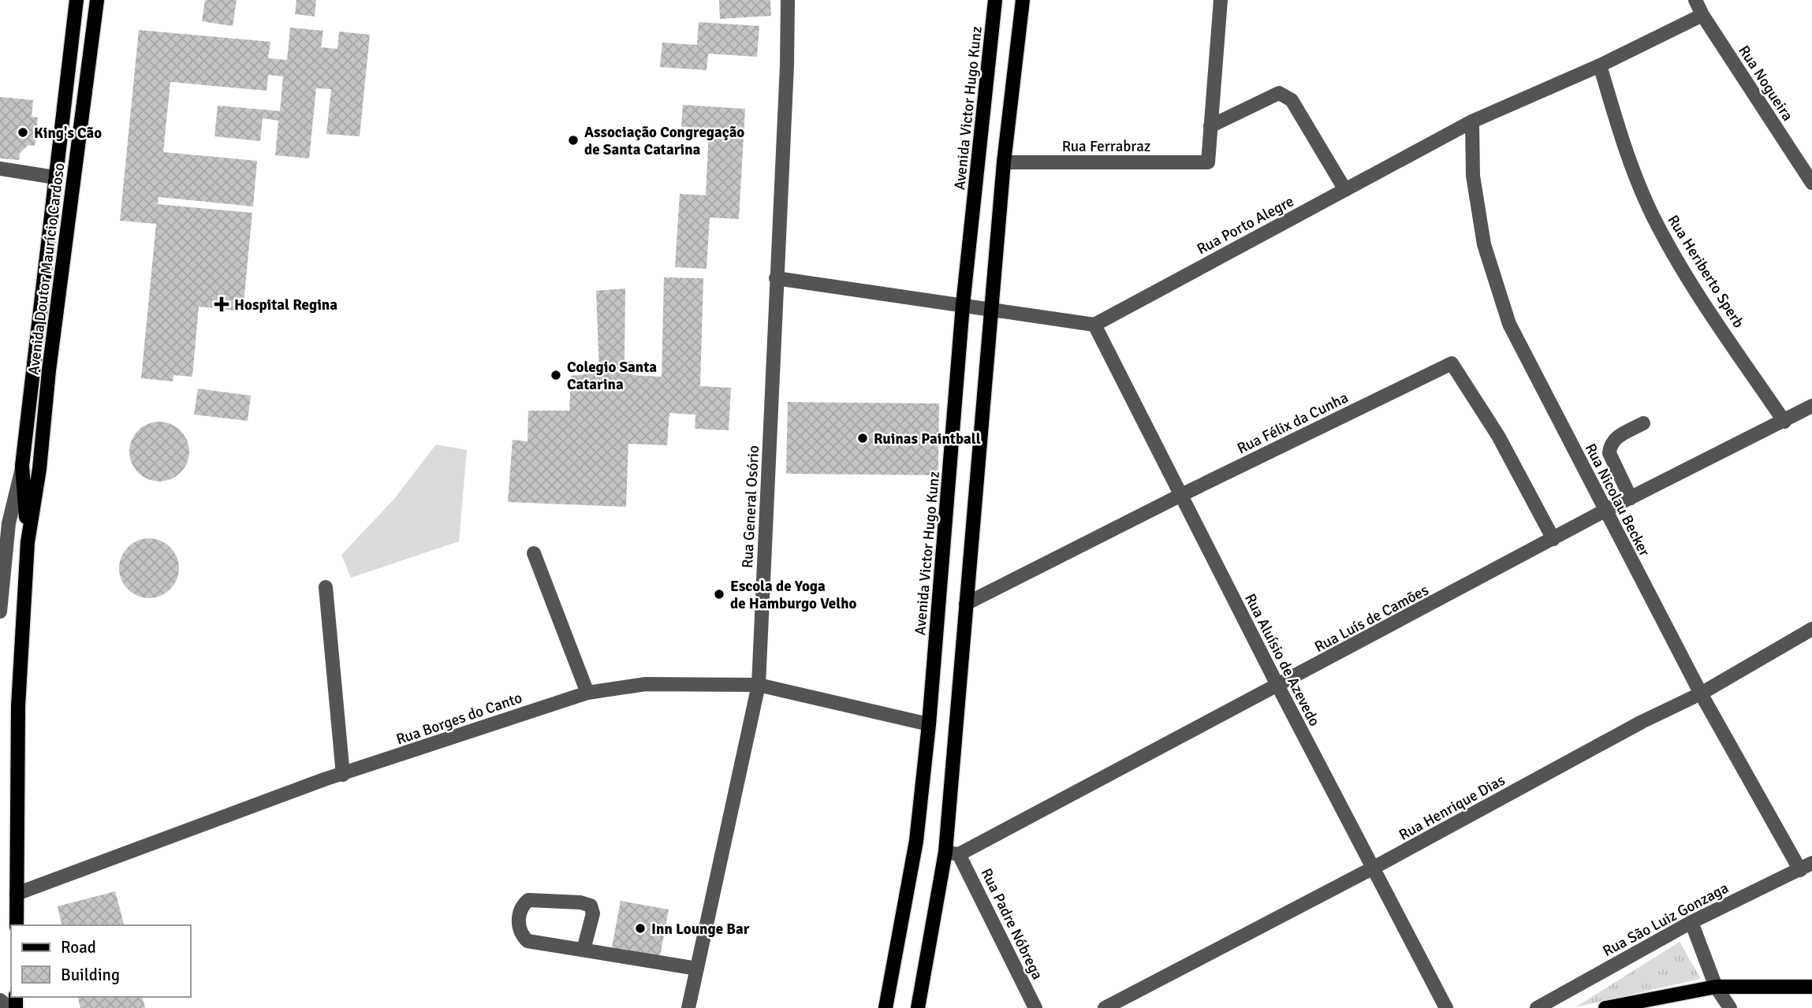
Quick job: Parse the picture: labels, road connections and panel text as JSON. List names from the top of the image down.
{
  "streets": {
    "main road": ["Avenida Victor Hugo Kunz", "Avenida Doutor Maurício Cardoso"],
    "street": [
      "Rua Nogueira",
      "Rua Ferrabraz",
      "Rua Porto Alegre",
      "Rua Heriberto Sperb",
      "Rua Félix da Cunha",
      "Rua Nicolau Becker",
      "Rua General Osório",
      "Rua Luís de Camões",
      "Rua Aluísio de Azevedo",
      "Rua Borges do Canto",
      "Rua Henrique Dias",
      "Rua São Luiz Gonzaga",
      "Rua Padre Nóbrega"
    ]
  },
  "crossings": [
    ["Rua Nogueira", "Rua Porto Alegre"],
    ["Avenida Victor Hugo Kunz", "Rua Borges do Canto"],
    ["Rua Porto Alegre", "Rua Heriberto Sperb"],
    ["Rua Porto Alegre", "Rua Nicolau Becker"],
    ["Rua Porto Alegre", "Rua Aluísio de Azevedo"],
    ["Avenida Doutor Maurício Cardoso", "Rua Borges do Canto"],
    ["Rua Heriberto Sperb", "Rua Luís de Camões"],
    ["Rua Félix da Cunha", "Rua Luís de Camões"],
    ["Rua Félix da Cunha", "Rua Aluísio de Azevedo"],
    ["Rua Nicolau Becker", "Rua Luís de Camões"],
    ["Rua Nicolau Becker", "Rua Henrique Dias"],
    ["Rua Nicolau Becker", "Rua São Luiz Gonzaga"],
    ["Rua General Osório", "Rua Borges do Canto"],
    ["Rua Luís de Camões", "Rua Aluísio de Azevedo"],
    ["Rua Luís de Camões", "Rua Padre Nóbrega"],
    ["Rua Aluísio de Azevedo", "Rua Henrique Dias"]
  ],
  "places": {
    "other": [
      "King's Cão",
      "Associação Congregação de Santa Catarina",
      "Colegio Santa Catarina",
      "Ruinas Paintball",
      "Escola de Yoga de Hamburgo Velho",
      "Inn Lounge Bar"
    ],
    "health": ["Hospital Regina"]
  },
  "legend": ["Road", "Building"]
}
